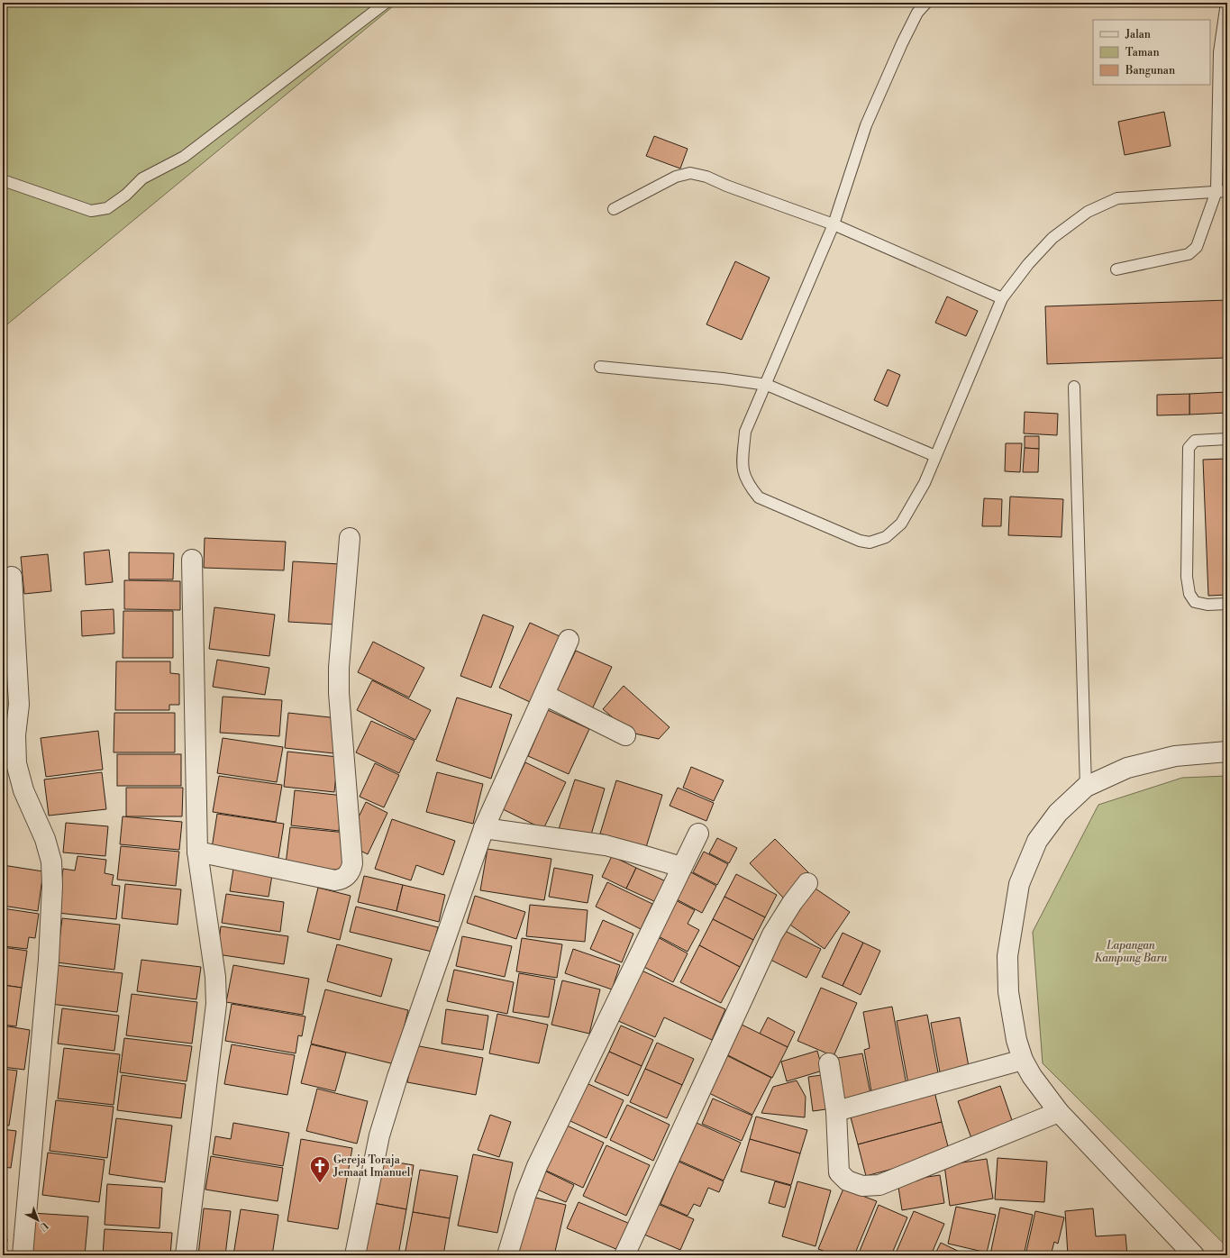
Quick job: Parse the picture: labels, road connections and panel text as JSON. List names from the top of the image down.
{
  "parks": ["Lapangan Kampung Baru"],
  "places": {
    "church": ["Gereja Toraja Jemaat Imanuel"]
  },
  "legend": ["Jalan", "Taman", "Bangunan"],
  "north": "bottom right"
}
